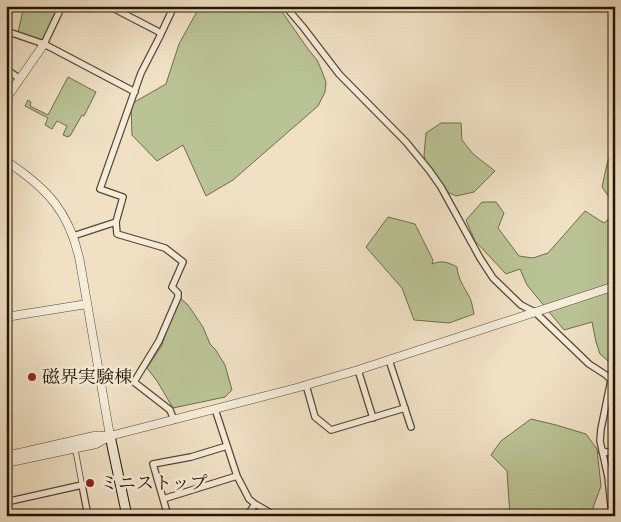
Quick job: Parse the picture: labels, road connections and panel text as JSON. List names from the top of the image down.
{
  "places": ["磁界実験棟", "ミニストップ"]
}
